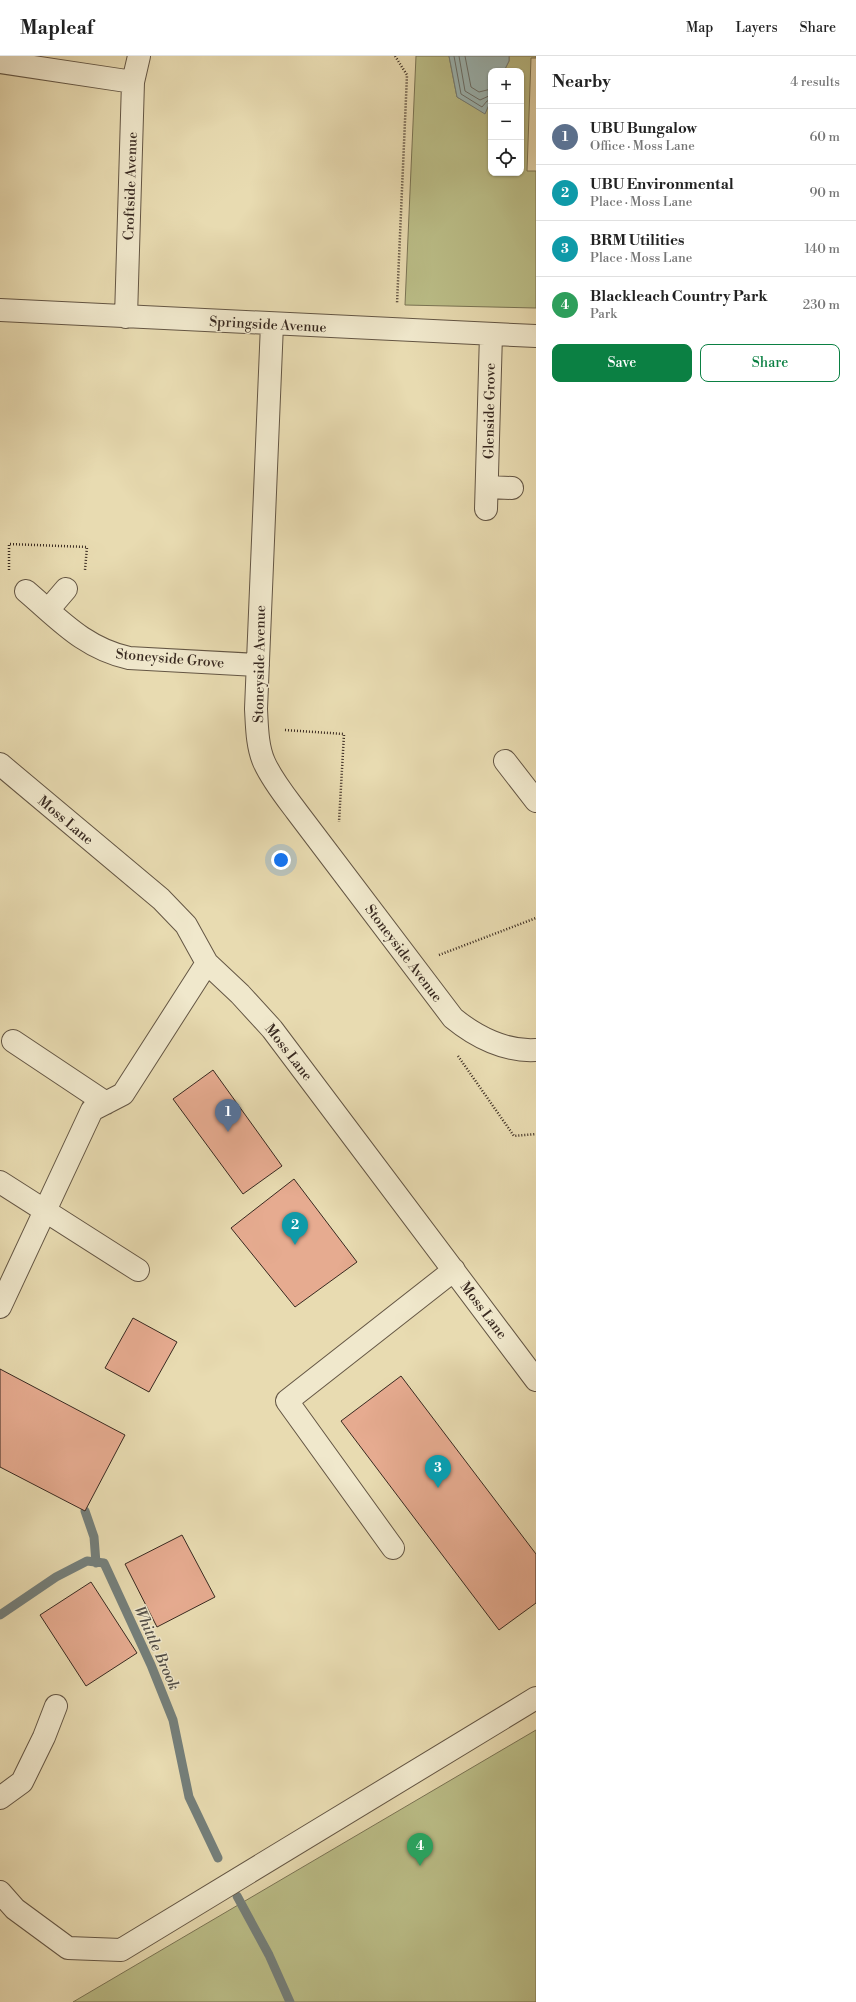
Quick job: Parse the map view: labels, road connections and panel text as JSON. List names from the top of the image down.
{
  "streets": {
    "street": [
      "Croftside Avenue",
      "Springside Avenue",
      "Glenside Grove",
      "Stoneyside Grove",
      "Stoneyside Avenue",
      "Moss Lane"
    ]
  },
  "crossings": [
    ["Croftside Avenue", "Springside Avenue"],
    ["Springside Avenue", "Glenside Grove"],
    ["Springside Avenue", "Stoneyside Avenue"],
    ["Stoneyside Grove", "Stoneyside Avenue"]
  ],
  "water": ["Whittle Brook"],
  "page": {
    "header": "Mapleaf",
    "nav": ["Map", "Layers", "Share"],
    "heading": ["Nearby", "4 results"],
    "map_buttons": ["+", "−"],
    "list": [
      {
        "mark": "1",
        "name": "UBU Bungalow",
        "note": "Office · Moss Lane",
        "value": "60 m"
      },
      {
        "mark": "2",
        "name": "UBU Environmental",
        "note": "Place · Moss Lane",
        "value": "90 m"
      },
      {
        "mark": "3",
        "name": "BRM Utilities",
        "note": "Place · Moss Lane",
        "value": "140 m"
      },
      {
        "mark": "4",
        "name": "Blackleach Country Park",
        "note": "Park",
        "value": "230 m"
      }
    ],
    "buttons": ["Save", "Share"],
    "pins": [
      "1",
      "2",
      "3",
      "4"
    ]
  }
}
